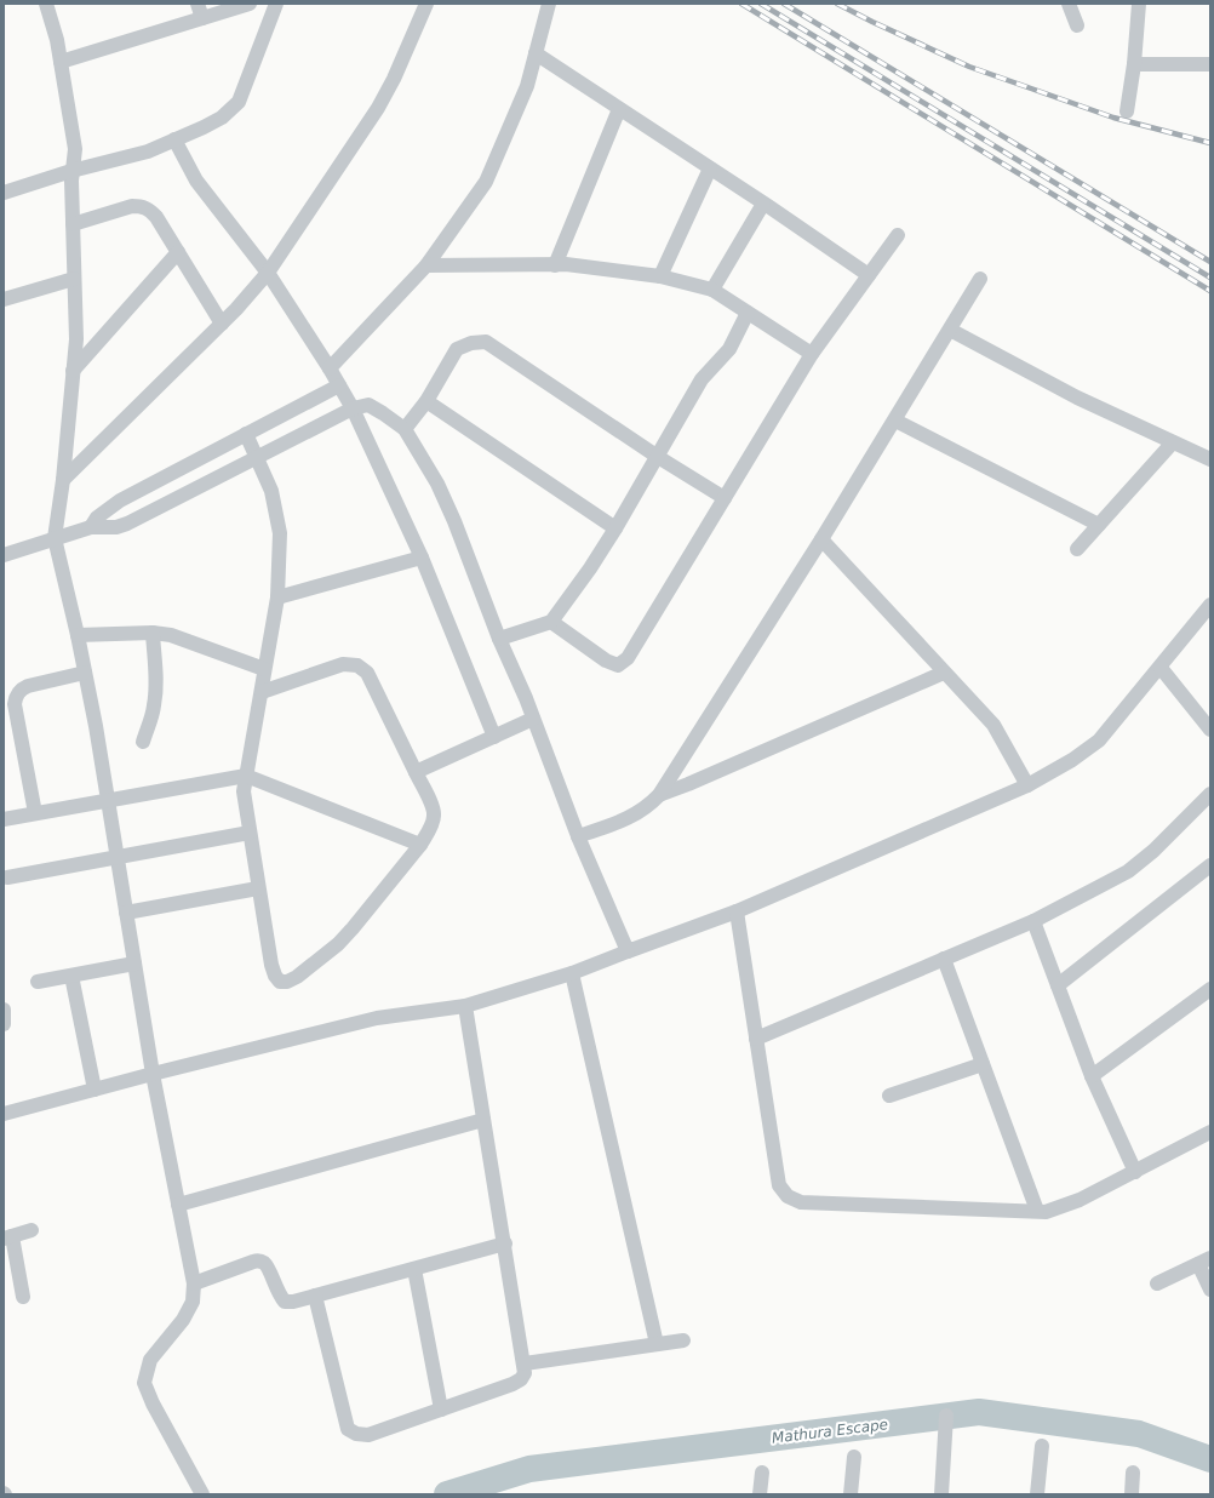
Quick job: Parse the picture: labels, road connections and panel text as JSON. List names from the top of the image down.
{
  "water": ["Mathura Escape"]
}
